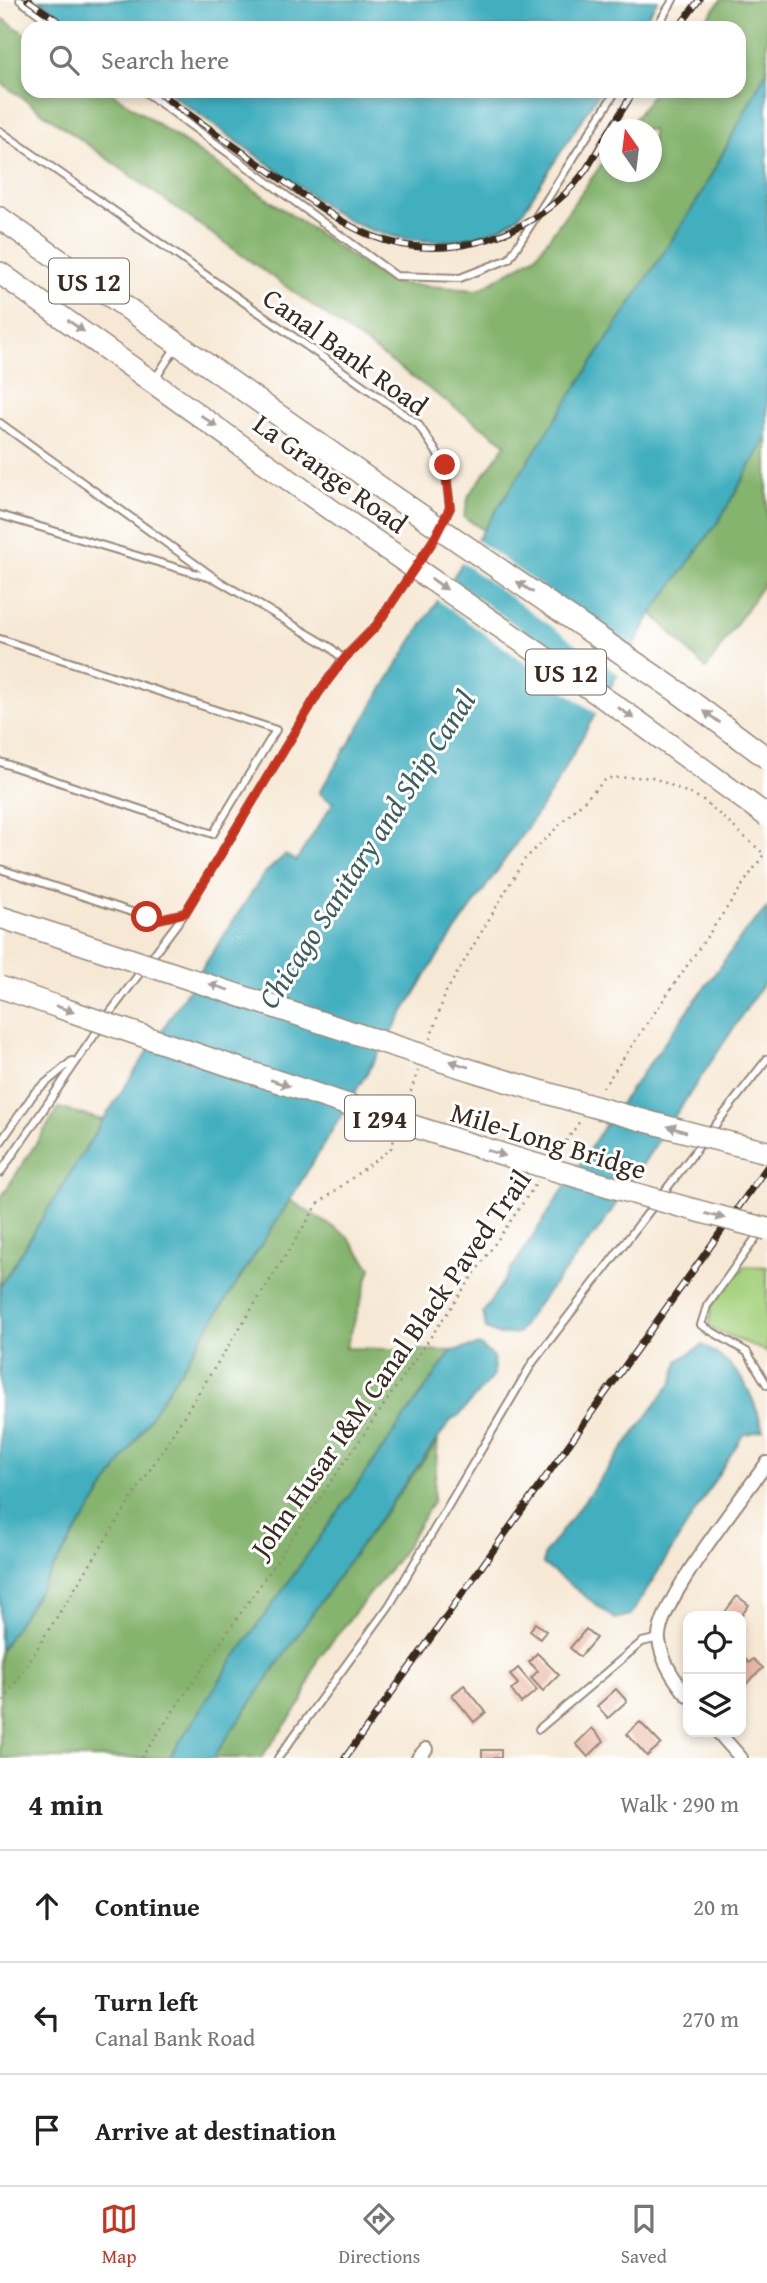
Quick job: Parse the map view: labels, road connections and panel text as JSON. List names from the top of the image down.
{
  "streets": {
    "highway": [
      "US 12",
      "La Grange Road",
      "I 294",
      "Mile-Long Bridge"
    ],
    "lane": ["Canal Bank Road"],
    "path": ["John Husar I&M Canal Black Paved Trail"]
  },
  "water": ["Chicago Sanitary and Ship Canal"],
  "north": "top",
  "page": {
    "search": "Search here",
    "heading": ["4 min", "Walk · 290 m"],
    "list": [
      ["Continue", "20 m"],
      ["Turn left", "Canal Bank Road", "270 m"],
      "Arrive at destination"
    ],
    "nav": ["Map", "Directions", "Saved"]
  }
}
